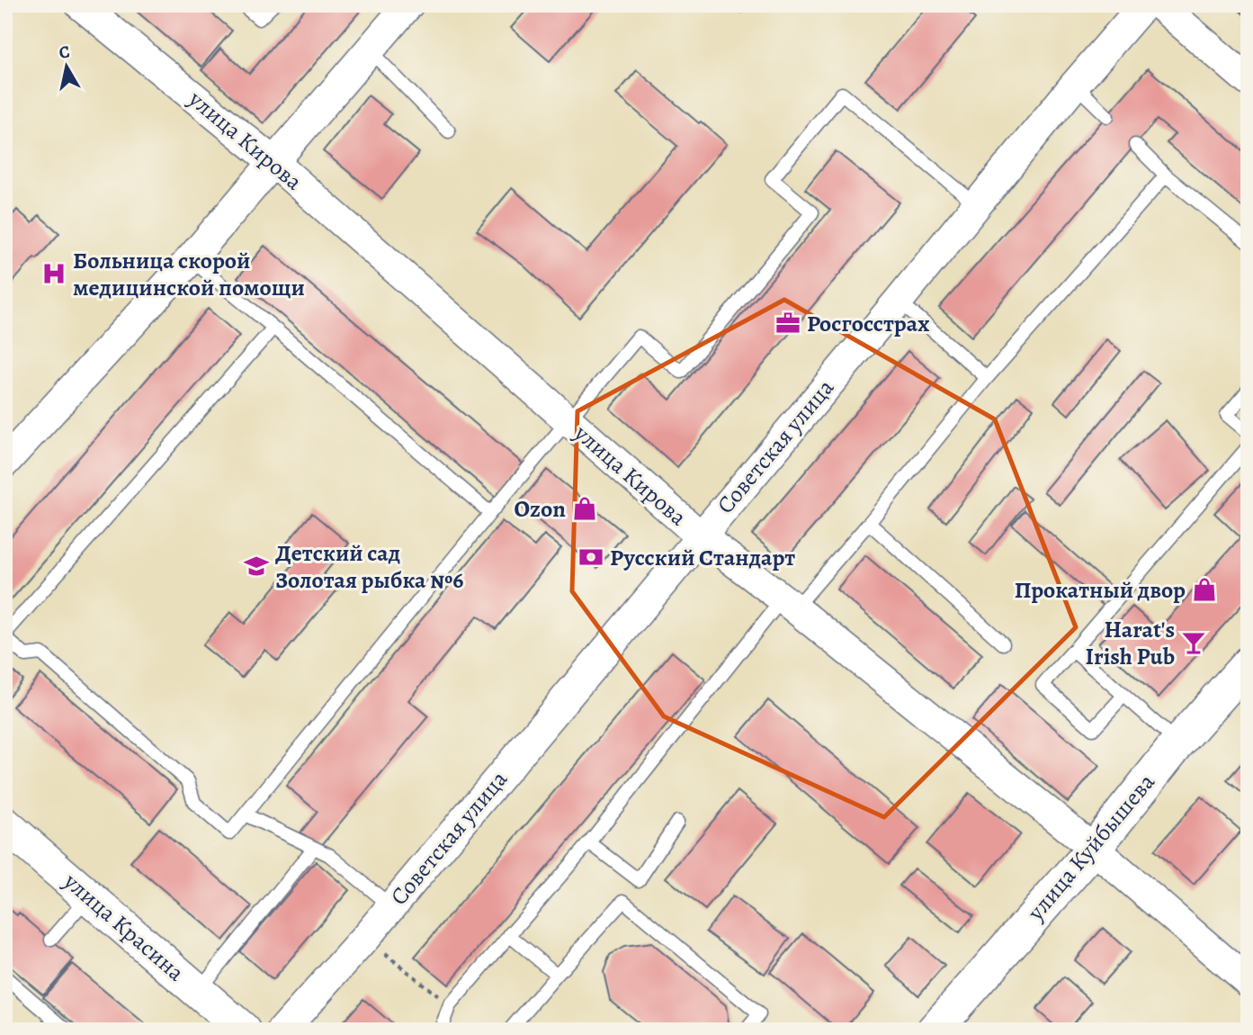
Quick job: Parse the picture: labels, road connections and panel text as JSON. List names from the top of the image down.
{
  "streets": {
    "main road": ["улица Куйбышева", "улица Красина"],
    "street": ["улица Кирова", "Советская улица"]
  },
  "crossings": [
    ["улица Кирова", "Советская улица"],
    ["улица Кирова", "улица Куйбышева"]
  ],
  "places": {
    "hospital": ["Больница скорой медицинской помощи"],
    "office": ["Росгосстрах"],
    "shop": ["Ozon", "Прокатный двор"],
    "bank": ["Русский Стандарт"],
    "school or university": ["Детский сад Золотая рыбка №6"],
    "bar": ["Harat's Irish Pub"]
  },
  "north": "top"
}
